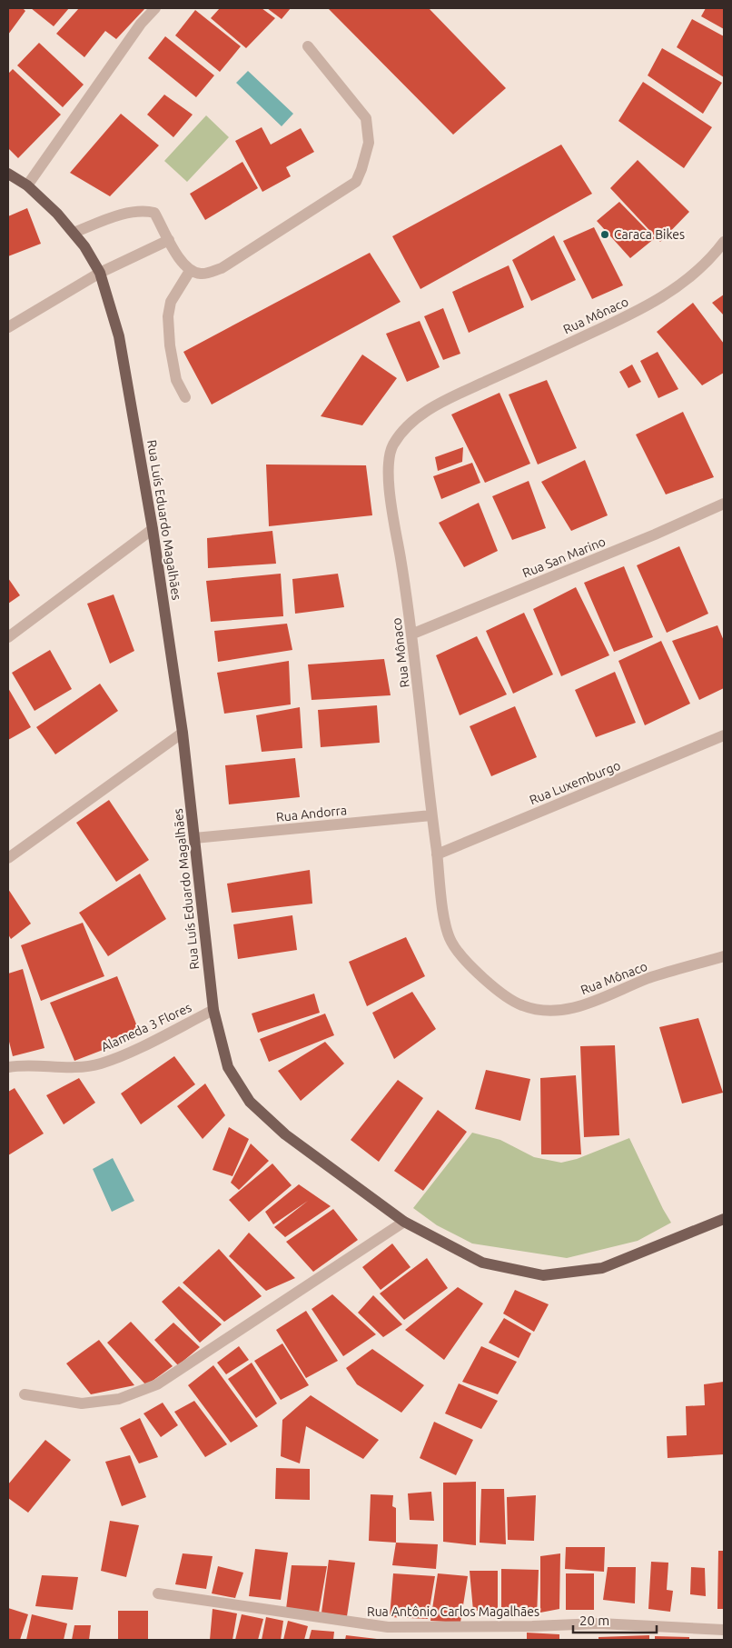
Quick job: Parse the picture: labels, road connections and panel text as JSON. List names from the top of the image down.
{
  "streets": {
    "main road": ["Rua Luís Eduardo Magalhães"],
    "street": [
      "Rua Mônaco",
      "Rua San Marino",
      "Rua Luxemburgo",
      "Rua Andorra",
      "Alameda 3 Flores",
      "Rua Antônio Carlos Magalhães"
    ]
  },
  "crossings": [
    ["Rua Mônaco", "Rua San Marino"],
    ["Rua Mônaco", "Rua Luxemburgo"],
    ["Rua Mônaco", "Rua Andorra"],
    ["Rua Luís Eduardo Magalhães", "Rua Andorra"],
    ["Rua Luís Eduardo Magalhães", "Alameda 3 Flores"]
  ],
  "places": ["Caraca Bikes"],
  "scale_bar": "20 m"
}
